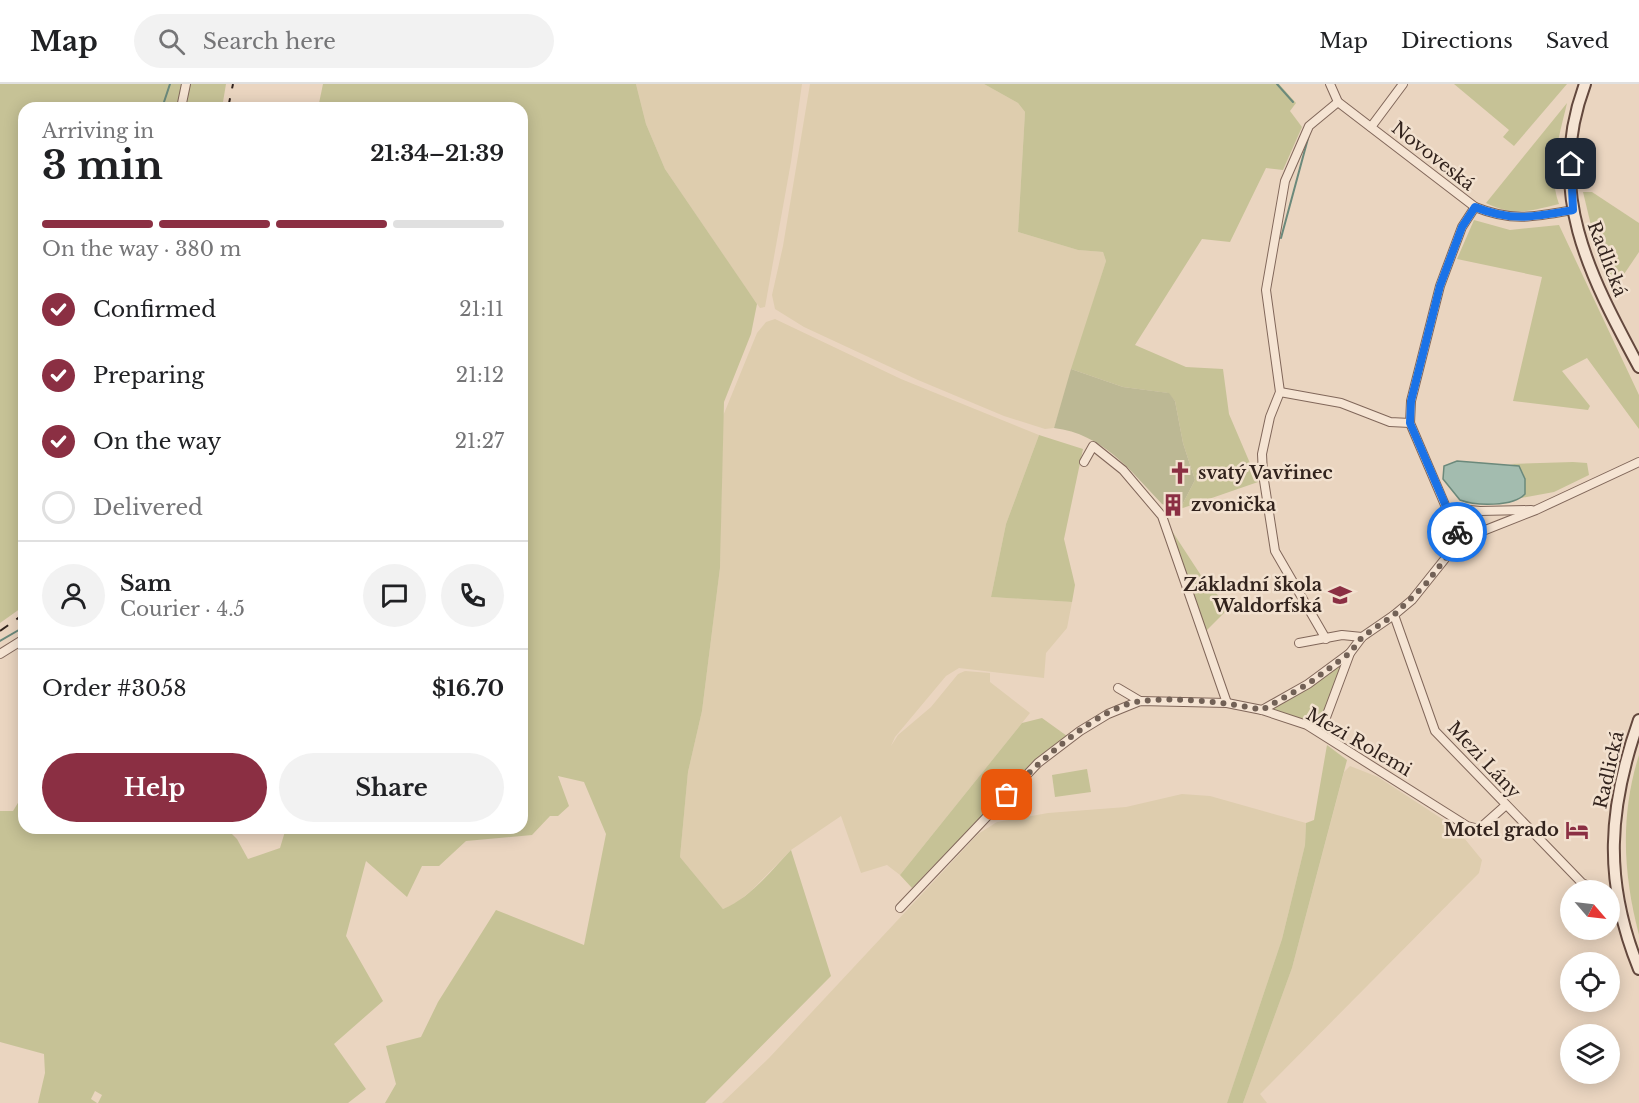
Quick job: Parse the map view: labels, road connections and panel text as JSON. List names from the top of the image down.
{
  "streets": {
    "main road": ["Radlická"],
    "street": ["Novoveská", "Mezi Rolemi", "Mezi Lány"]
  },
  "crossings": [
    ["Novoveská", "Radlická"],
    ["Mezi Rolemi", "Mezi Lány"]
  ],
  "places": {
    "church": ["svatý Vavřinec"],
    "building": ["zvonička"],
    "school or university": ["Základní škola Waldorfská"],
    "hotel": ["Motel grado"]
  },
  "north": "bottom right",
  "page": {
    "header": "Map",
    "search": "Search here",
    "nav": ["Map", "Directions", "Saved"],
    "heading": ["3 min", "Arriving in", "21:34–21:39"],
    "panel": [
      "Sam",
      "Courier · 4.5",
      "Order #3058",
      "$16.70"
    ],
    "bar": "On the way · 380 m",
    "list": [
      ["Confirmed", "21:11"],
      ["Preparing", "21:12"],
      ["On the way", "21:27"],
      "Delivered"
    ],
    "buttons": ["Help", "Share"]
  }
}
